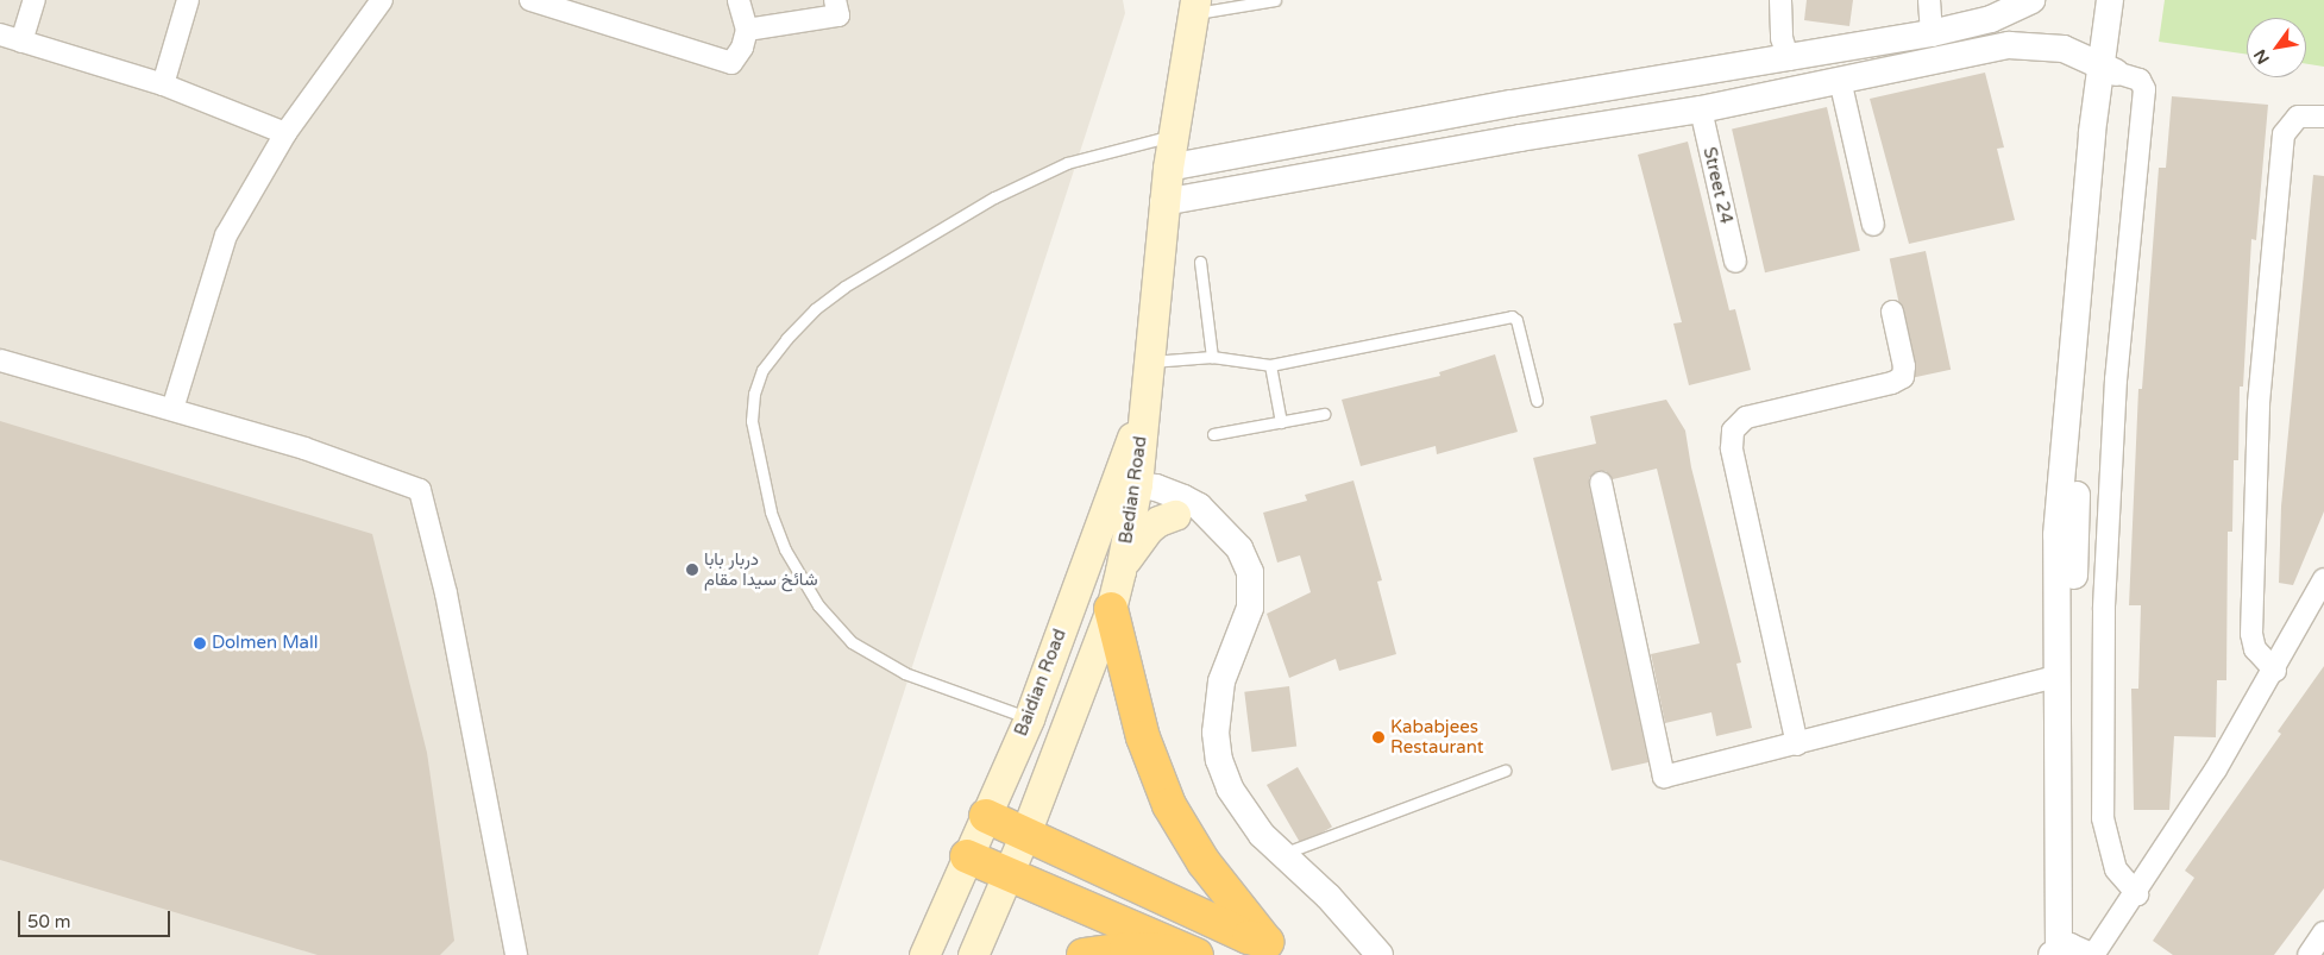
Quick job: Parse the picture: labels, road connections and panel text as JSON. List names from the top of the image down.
{
  "streets": {
    "main road": ["Bedian Road", "Baidian Road"],
    "street": ["Street 24"]
  },
  "crossings": [
    ["Bedian Road", "Baidian Road"]
  ],
  "places": ["دربار بابا شائخ سیدا مقام", "Dolmen Mall", "Kababjees Restaurant"],
  "scale_bar": "50 m",
  "north": "bottom left"
}
